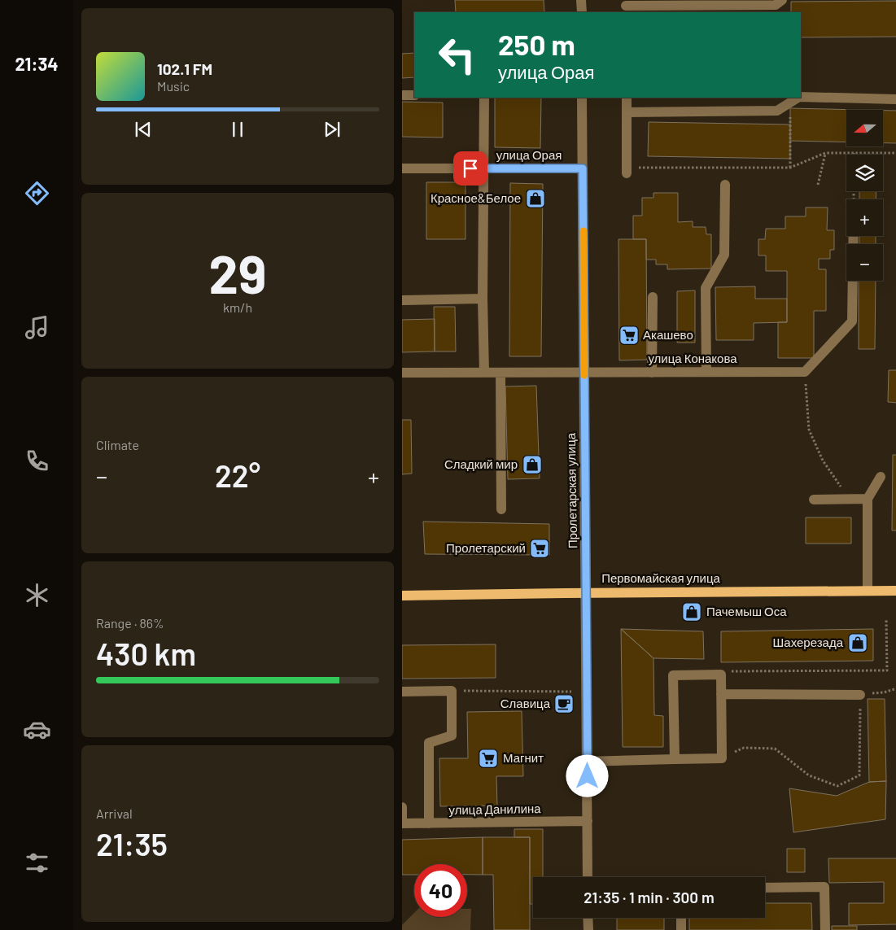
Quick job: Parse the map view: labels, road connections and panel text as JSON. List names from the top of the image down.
{
  "streets": {
    "main road": ["Первомайская улица"],
    "street": [
      "улица Орая",
      "улица Конакова",
      "Пролетарская улица",
      "улица Данилина"
    ]
  },
  "crossings": [
    ["улица Орая", "Пролетарская улица"],
    ["улица Конакова", "Пролетарская улица"],
    ["Пролетарская улица", "Первомайская улица"],
    ["Пролетарская улица", "улица Данилина"]
  ],
  "places": {
    "shop": [
      "Красное&Белое",
      "Сладкий мир",
      "Пачемыш Оса",
      "Шахерезада"
    ],
    "supermarket": ["Акашево", "Пролетарский", "Магнит"],
    "cafe": ["Славица"]
  },
  "north": "left",
  "page": {
    "tabs": "21:34",
    "turn": ["250 m", "улица Орая"],
    "song": ["102.1 FM", "Music"],
    "map_buttons": ["+", "−"],
    "tile": [
      ["29", "km/h"],
      "Climate",
      ["Range · 86%", "430 km"],
      ["Arrival", "21:35"]
    ],
    "heat": ["−", "22°", "+"],
    "limit": "40",
    "trip": "21:35 · 1 min · 300 m"
  }
}
